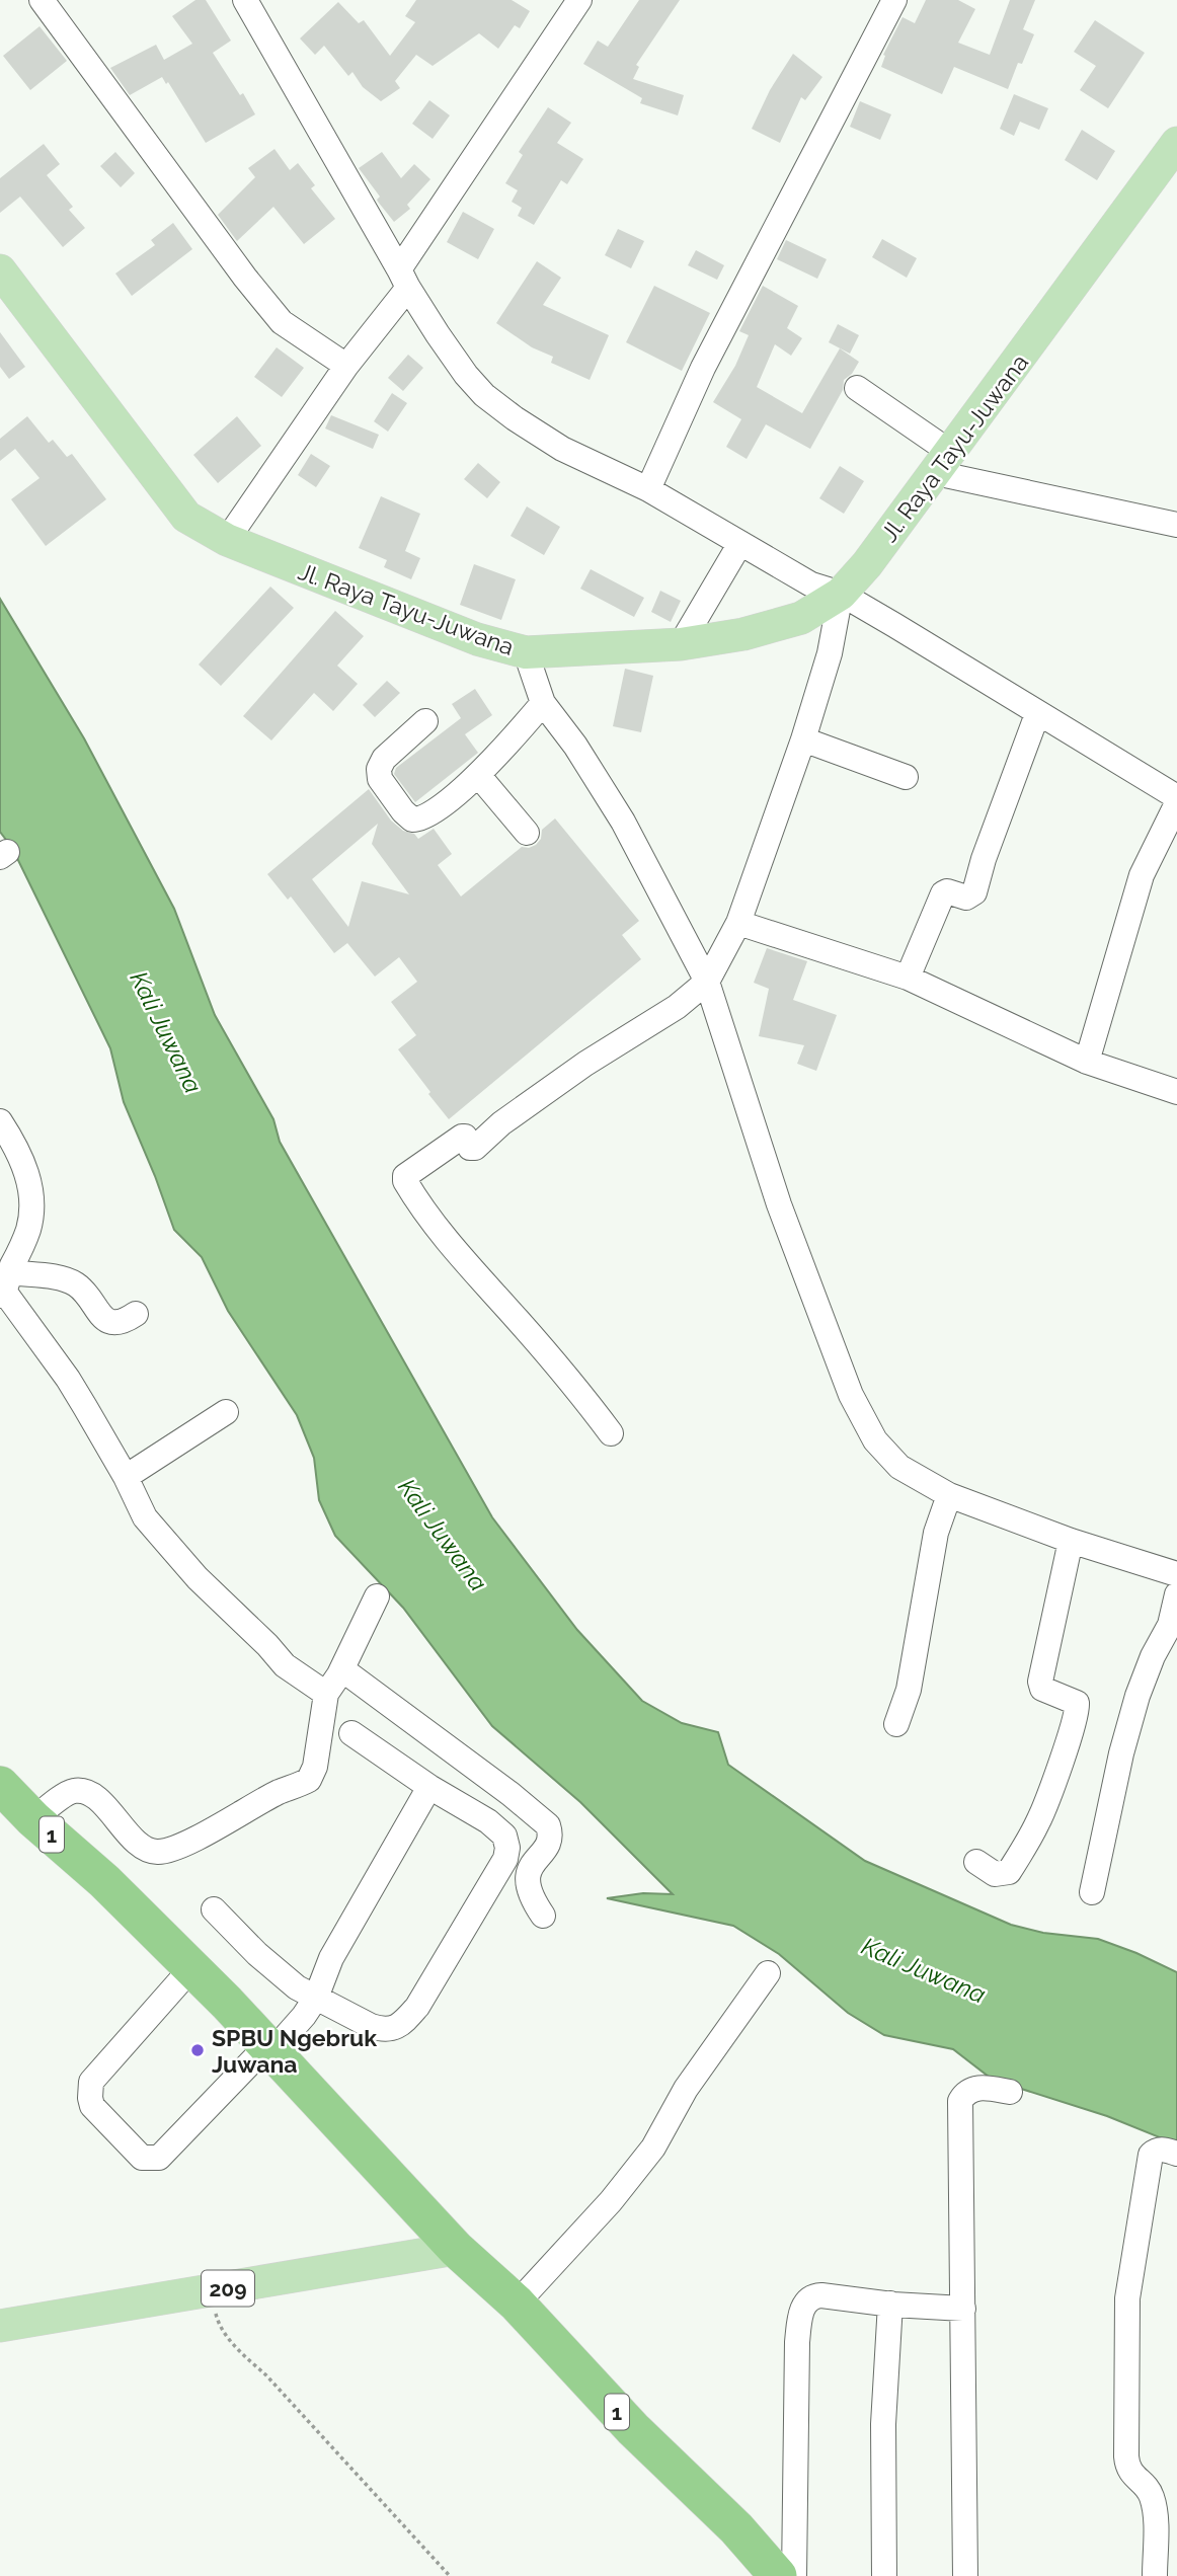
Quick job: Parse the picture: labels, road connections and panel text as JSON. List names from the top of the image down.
{
  "streets": {
    "highway": ["1"],
    "main road": ["Jl. Raya Tayu-Juwana", "209"]
  },
  "crossings": [
    ["1", "209"]
  ],
  "water": ["Kali Juwana"],
  "places": ["SPBU Ngebruk Juwana"]
}
